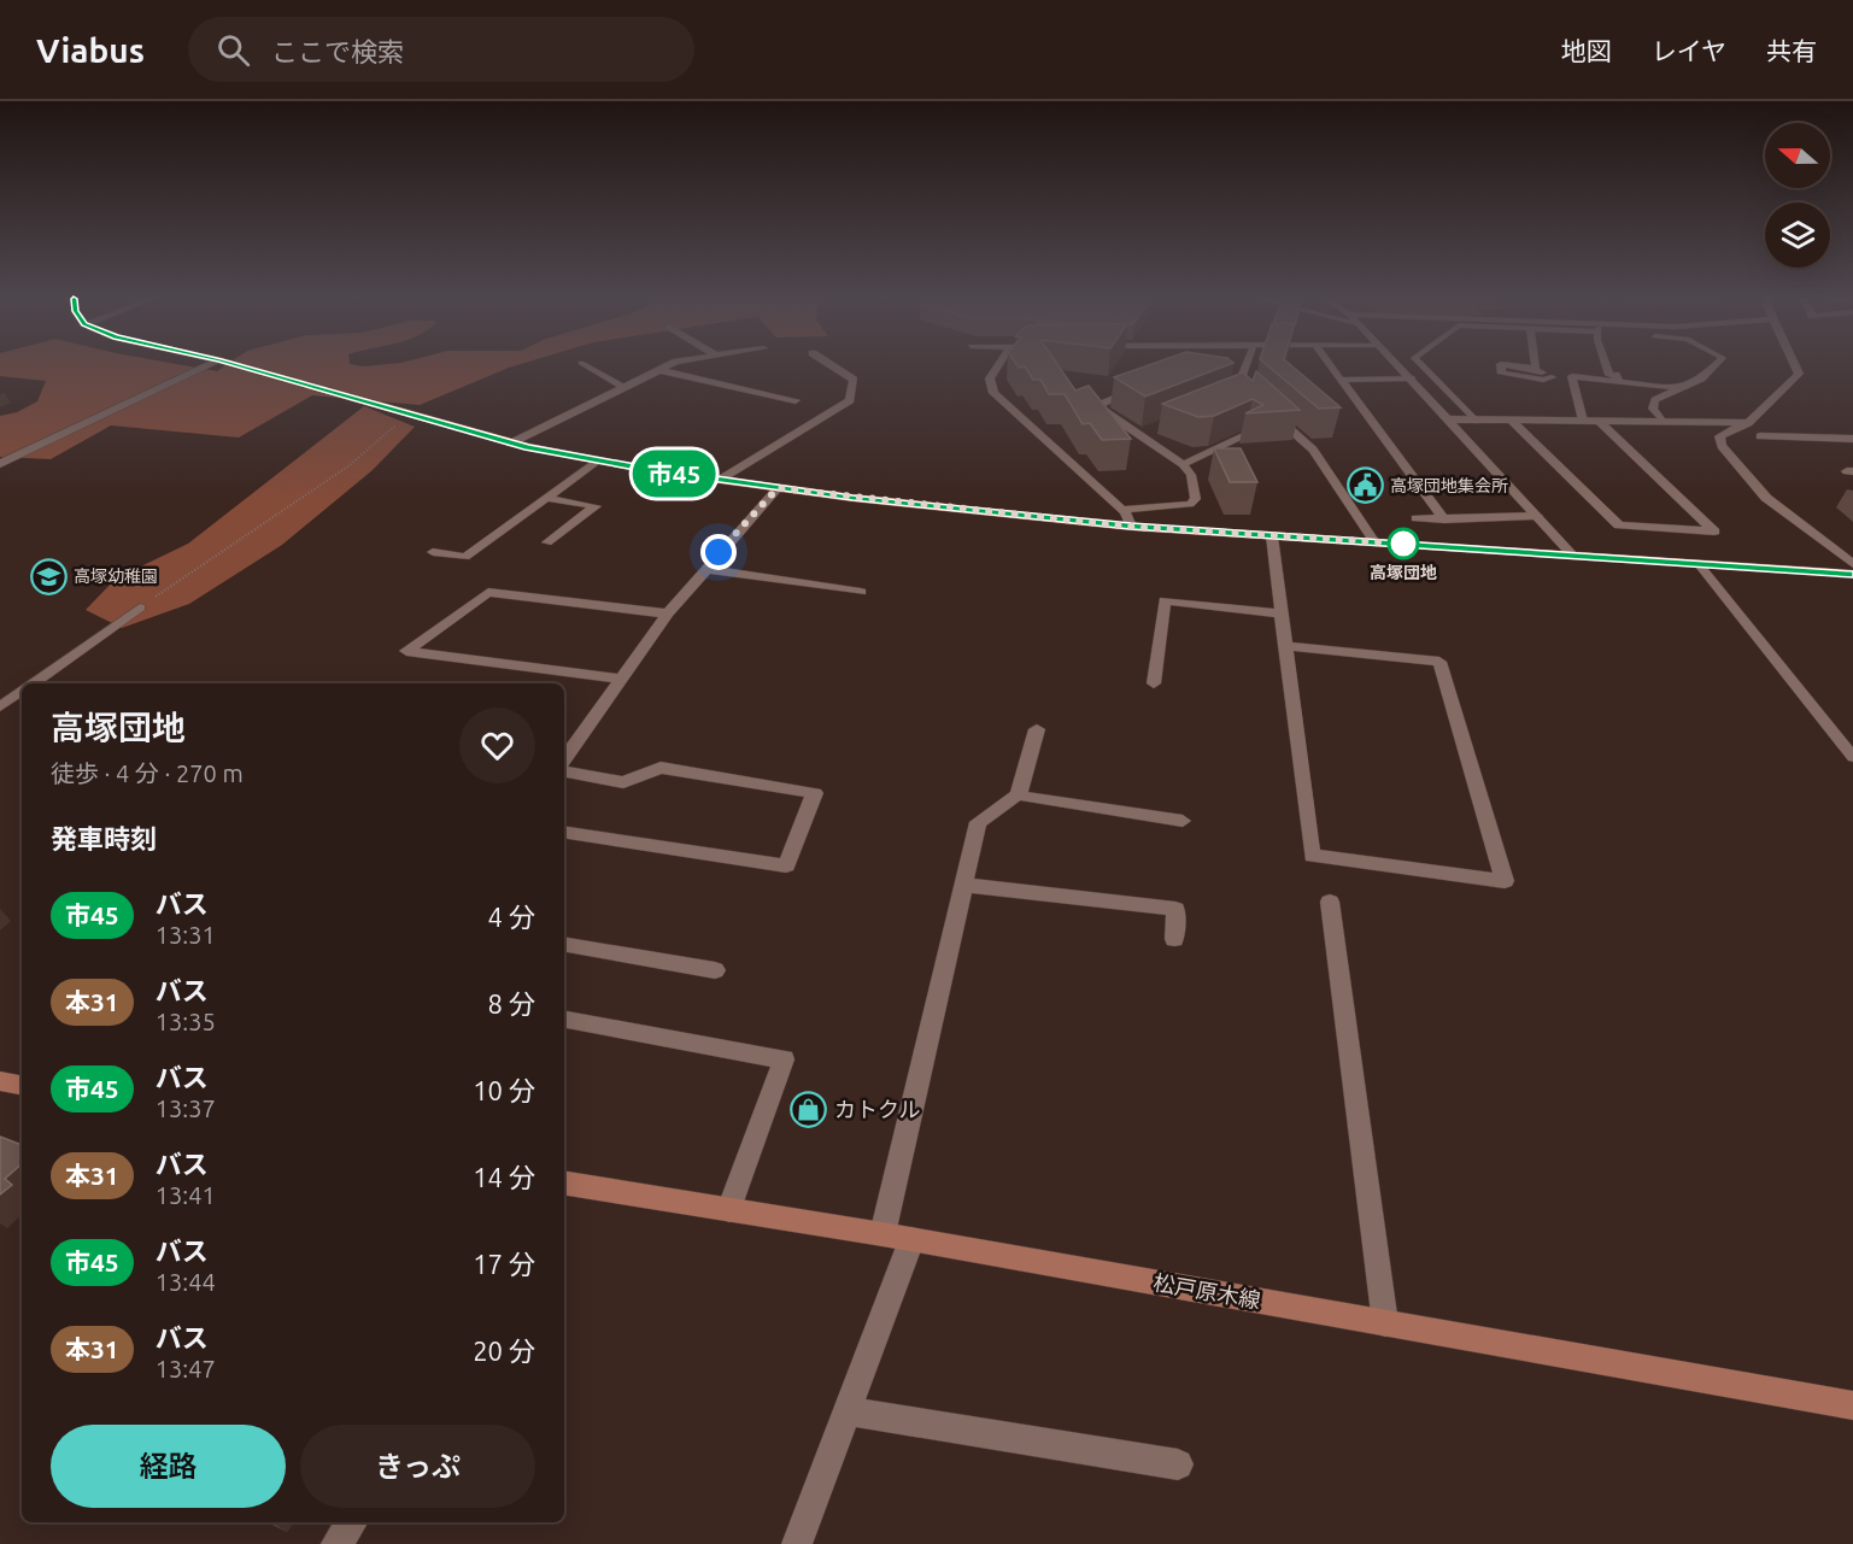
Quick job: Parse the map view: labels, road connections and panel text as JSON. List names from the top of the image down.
{
  "streets": {
    "main road": ["松戸原木線"]
  },
  "places": {
    "public building": ["高塚団地集会所"],
    "other": ["高塚団地"],
    "school or university": ["高塚幼稚園"],
    "shop": ["カトクル"]
  },
  "lines": ["bus line 市45"],
  "north": "left",
  "page": {
    "header": "Viabus",
    "search": "ここで検索",
    "nav": ["地図", "レイヤ", "共有"],
    "on_map": "市45",
    "heading": [
      ["高塚団地", "徒歩 · 4 分 · 270 m"],
      "発車時刻"
    ],
    "list": [
      {
        "mark": "市45",
        "name": "バス",
        "note": "13:31",
        "value": "4 分"
      },
      {
        "mark": "本31",
        "name": "バス",
        "note": "13:35",
        "value": "8 分"
      },
      {
        "mark": "市45",
        "name": "バス",
        "note": "13:37",
        "value": "10 分"
      },
      {
        "mark": "本31",
        "name": "バス",
        "note": "13:41",
        "value": "14 分"
      },
      {
        "mark": "市45",
        "name": "バス",
        "note": "13:44",
        "value": "17 分"
      },
      {
        "mark": "本31",
        "name": "バス",
        "note": "13:47",
        "value": "20 分"
      }
    ],
    "buttons": ["経路", "きっぷ"]
  }
}
